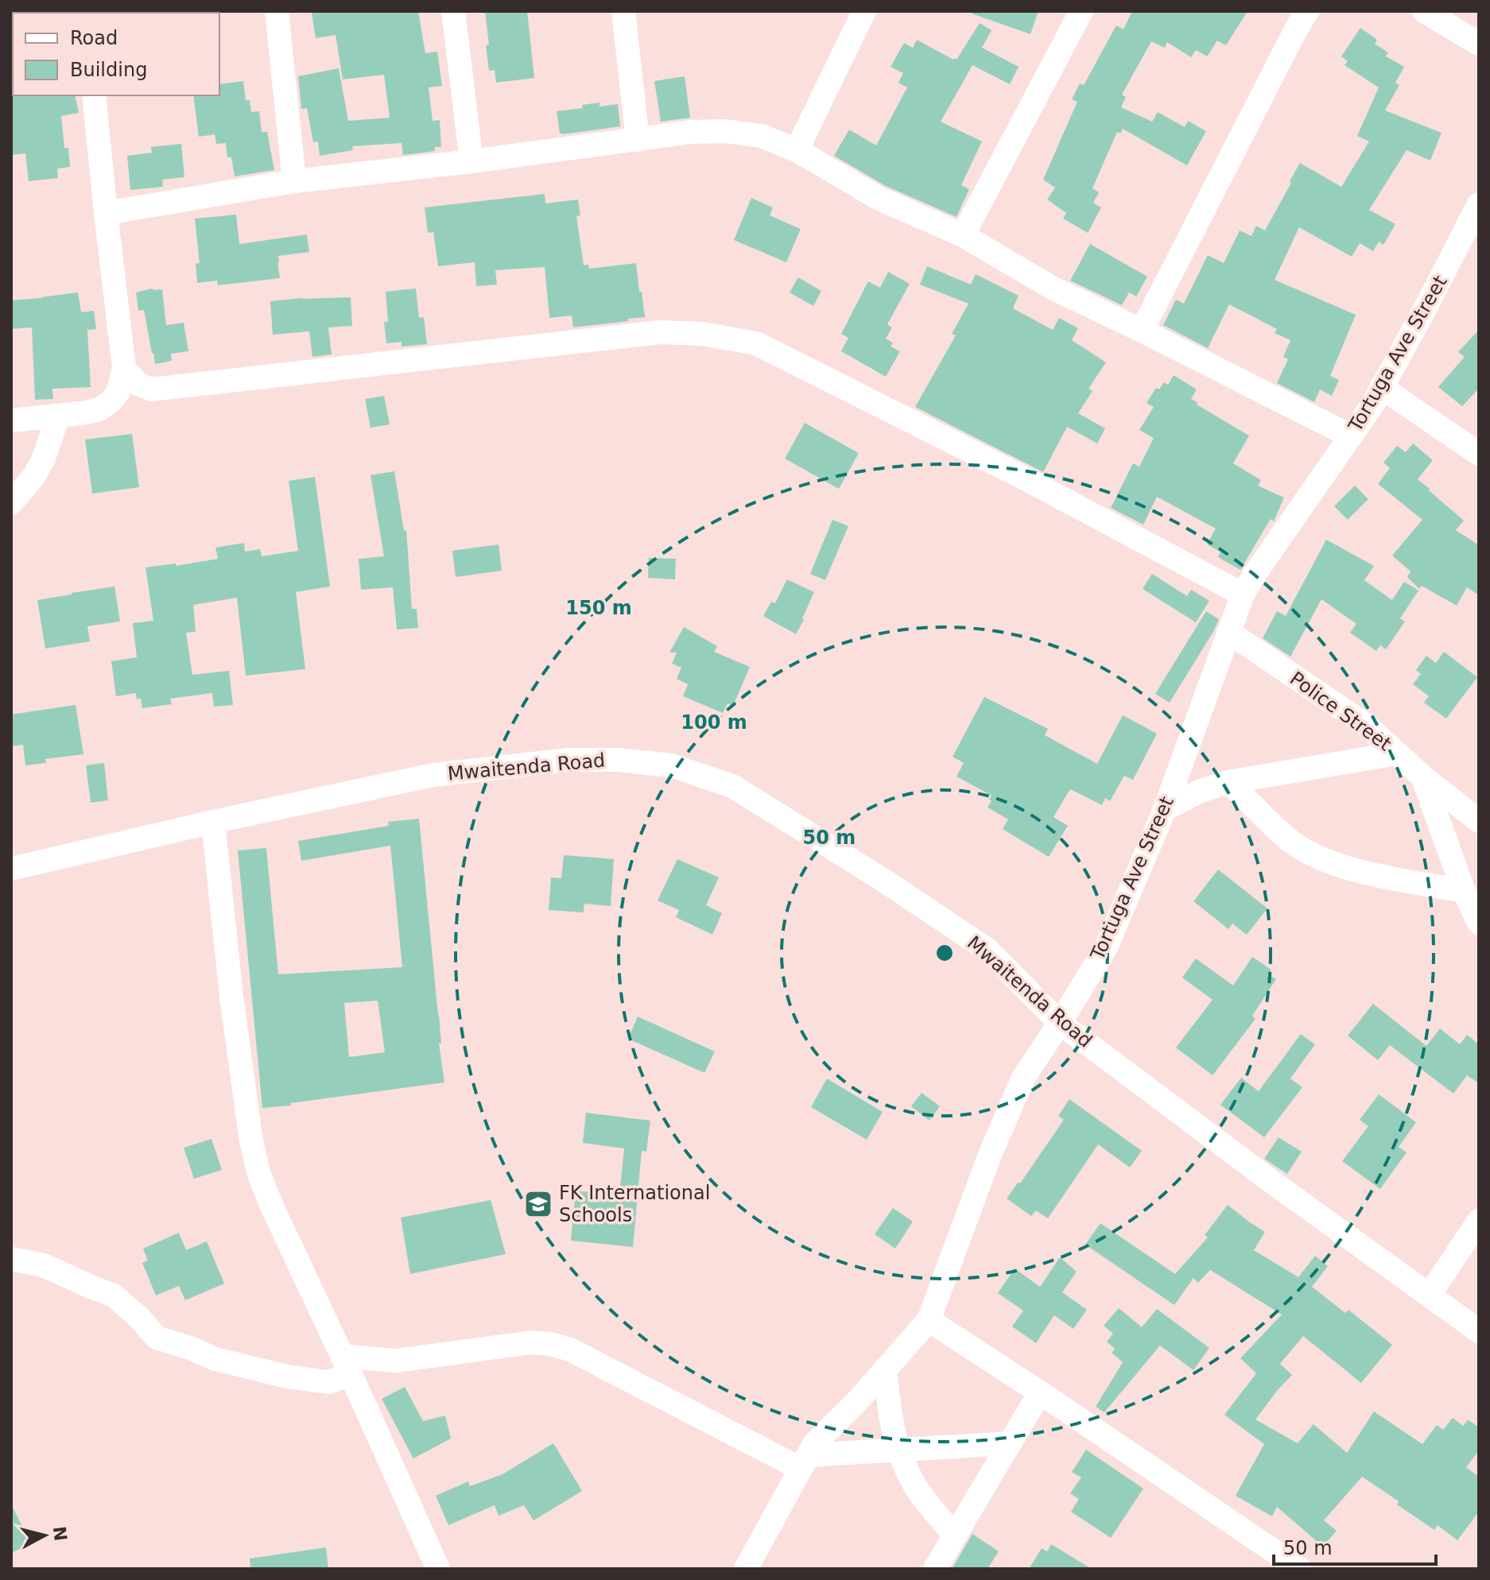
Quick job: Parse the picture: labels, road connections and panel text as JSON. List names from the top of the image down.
{
  "streets": {
    "street": ["Tortuga Ave Street", "Police Street", "Mwaitenda Road"]
  },
  "crossings": [
    ["Tortuga Ave Street", "Police Street"],
    ["Tortuga Ave Street", "Mwaitenda Road"]
  ],
  "places": {
    "school or university": ["FK International Schools"]
  },
  "legend": ["Road", "Building"],
  "scale_bar": "50 m",
  "north": "right",
  "rings": ["150 m", "100 m", "50 m"]
}
